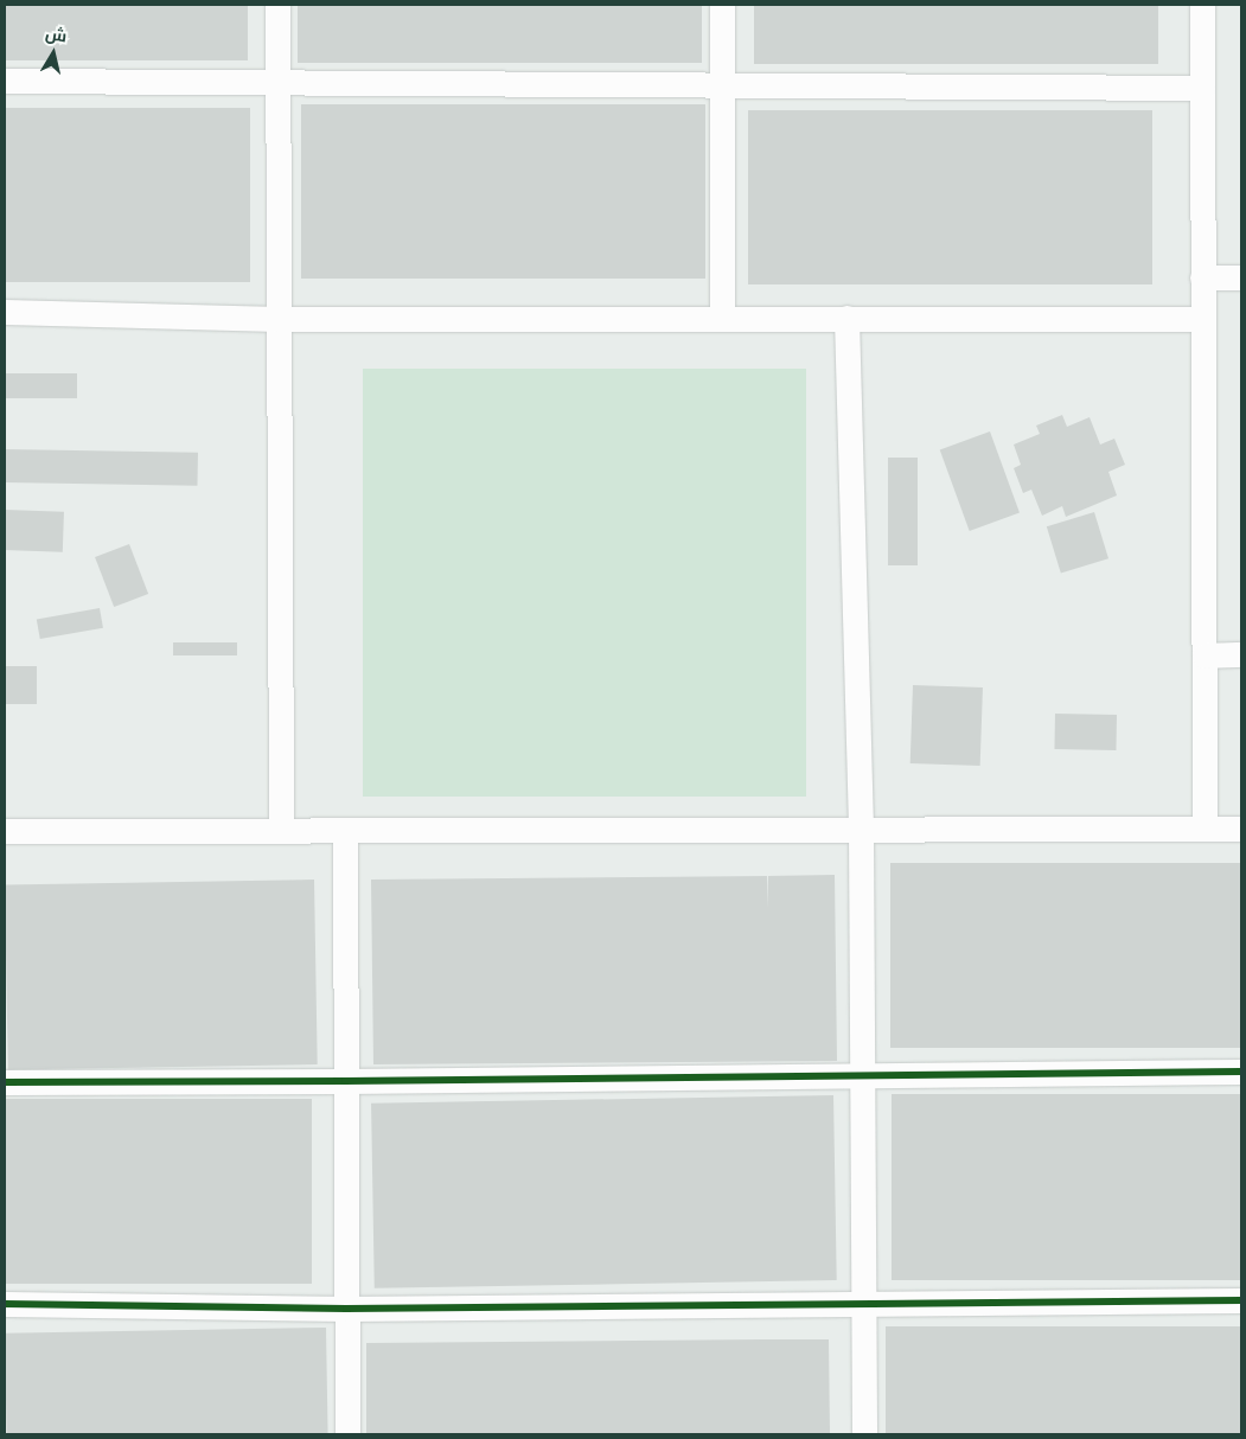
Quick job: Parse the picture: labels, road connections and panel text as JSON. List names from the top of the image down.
{
  "north": "top"
}
